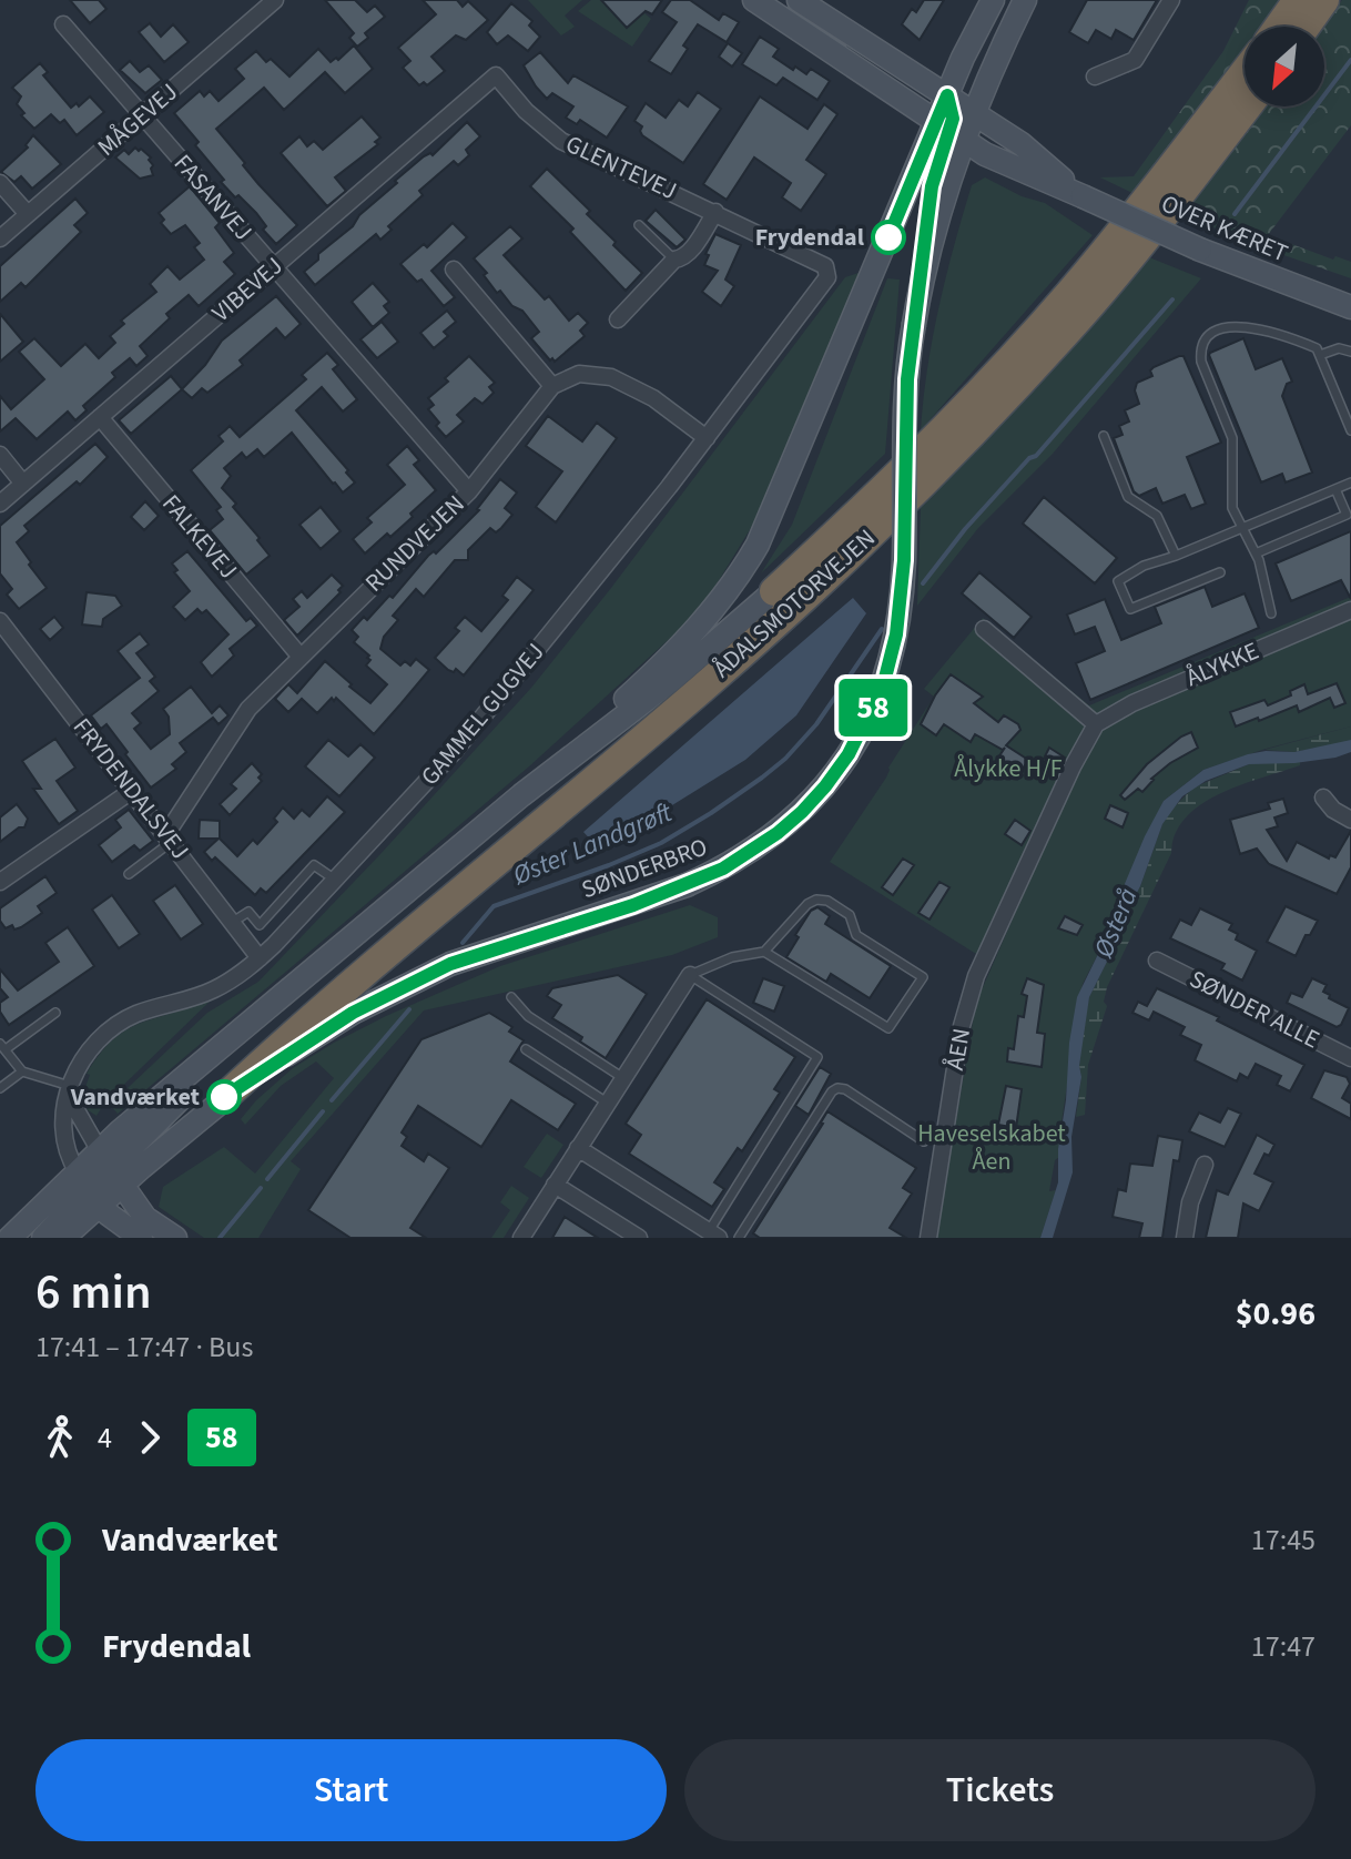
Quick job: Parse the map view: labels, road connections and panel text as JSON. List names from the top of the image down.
{
  "streets": {
    "highway": ["ÅDALSMOTORVEJEN"],
    "street": [
      "MÅGEVEJ",
      "GLENTEVEJ",
      "FASANVEJ",
      "OVER KÆRET",
      "VIBEVEJ",
      "FALKEVEJ",
      "RUNDVEJEN",
      "ÅLYKKE",
      "GAMMEL GUGVEJ",
      "FRYDENDALSVEJ",
      "SØNDERBRO",
      "SØNDER ALLE",
      "ÅEN"
    ]
  },
  "crossings": [
    ["MÅGEVEJ", "FASANVEJ"],
    ["GLENTEVEJ", "VIBEVEJ"],
    ["GLENTEVEJ", "GAMMEL GUGVEJ"],
    ["FASANVEJ", "VIBEVEJ"],
    ["FASANVEJ", "RUNDVEJEN"],
    ["OVER KÆRET", "SØNDERBRO"],
    ["VIBEVEJ", "FALKEVEJ"],
    ["FALKEVEJ", "RUNDVEJEN"],
    ["RUNDVEJEN", "FRYDENDALSVEJ"],
    ["ÅDALSMOTORVEJEN", "SØNDERBRO"],
    ["ÅLYKKE", "ÅEN"],
    ["GAMMEL GUGVEJ", "FRYDENDALSVEJ"],
    ["GAMMEL GUGVEJ", "SØNDERBRO"]
  ],
  "water": ["Øster Landgrøft", "Østerå"],
  "parks": ["Ålykke H/F", "Haveselskabet Åen"],
  "places": ["Frydendal", "Vandværket"],
  "lines": ["bus line 58"],
  "north": "bottom left",
  "page": {
    "on_map": "58",
    "heading": ["6 min", "17:41 – 17:47 · Bus", "$0.96"],
    "legs": ["4", "58"],
    "list": [
      {
        "name": "Vandværket",
        "value": "17:45"
      },
      {
        "name": "Frydendal",
        "value": "17:47"
      }
    ],
    "buttons": ["Start", "Tickets"]
  }
}
